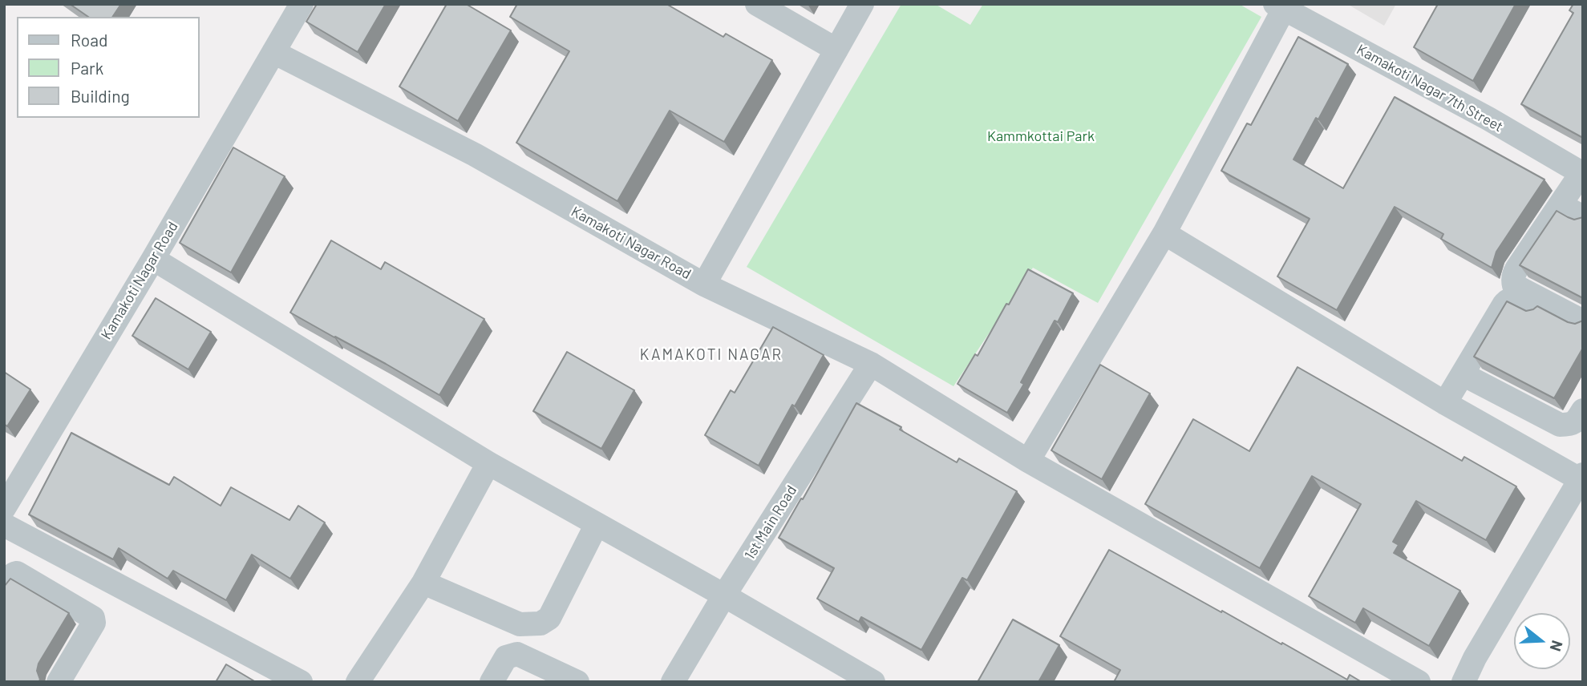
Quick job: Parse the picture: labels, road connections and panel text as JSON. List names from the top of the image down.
{
  "streets": {
    "street": ["Kamakoti Nagar 7th Street", "Kamakoti Nagar Road", "1st Main Road"]
  },
  "districts": ["KAMAKOTI NAGAR"],
  "parks": ["Kammkottai Park"],
  "legend": ["Road", "Park", "Building"],
  "north": "right"
}
